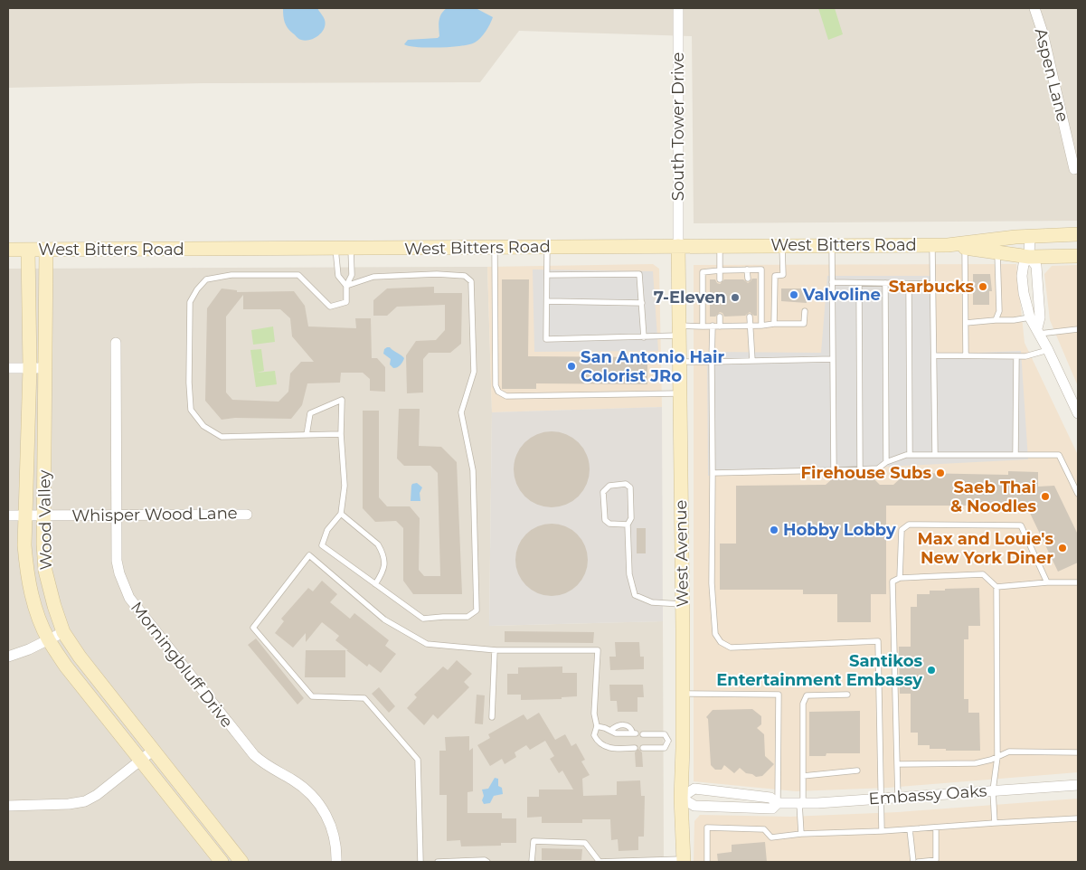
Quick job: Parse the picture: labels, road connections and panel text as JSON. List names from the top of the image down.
{
  "streets": {
    "main road": ["West Bitters Road", "Wood Valley", "West Avenue"],
    "street": [
      "Aspen Lane",
      "South Tower Drive",
      "Whisper Wood Lane",
      "Morningbluff Drive",
      "Embassy Oaks"
    ]
  },
  "crossings": [
    ["South Tower Drive", "West Bitters Road"],
    ["South Tower Drive", "West Avenue"],
    ["West Bitters Road", "Wood Valley"],
    ["West Bitters Road", "West Avenue"],
    ["Whisper Wood Lane", "Wood Valley"],
    ["Whisper Wood Lane", "Morningbluff Drive"],
    ["West Avenue", "Embassy Oaks"]
  ],
  "places": [
    "Starbucks",
    "Valvoline",
    "7-Eleven",
    "San Antonio Hair Colorist JRo",
    "Firehouse Subs",
    "Saeb Thai & Noodles",
    "Hobby Lobby",
    "Max and Louie's New York Diner",
    "Santikos Entertainment Embassy"
  ]
}
